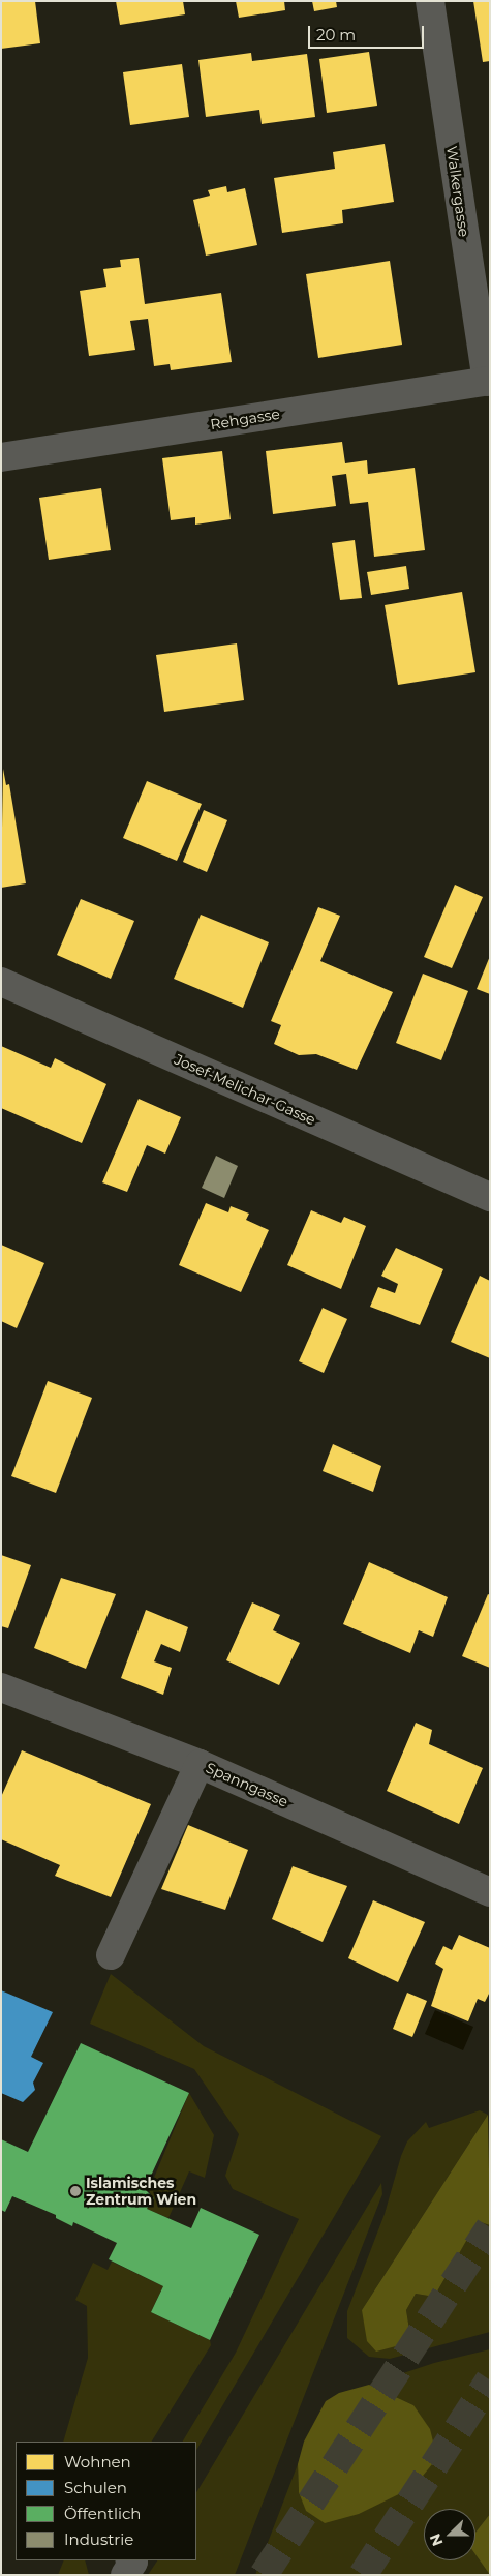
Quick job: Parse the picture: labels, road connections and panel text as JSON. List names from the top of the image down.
{
  "streets": {
    "street": [
      "Walkergasse",
      "Rehgasse",
      "Josef-Melichar-Gasse",
      "Spanngasse"
    ]
  },
  "crossings": [
    ["Walkergasse", "Rehgasse"]
  ],
  "places": ["Islamisches Zentrum Wien"],
  "legend": [
    "Wohnen",
    "Schulen",
    "Öffentlich",
    "Industrie"
  ],
  "scale_bar": "20 m",
  "north": "left"
}
